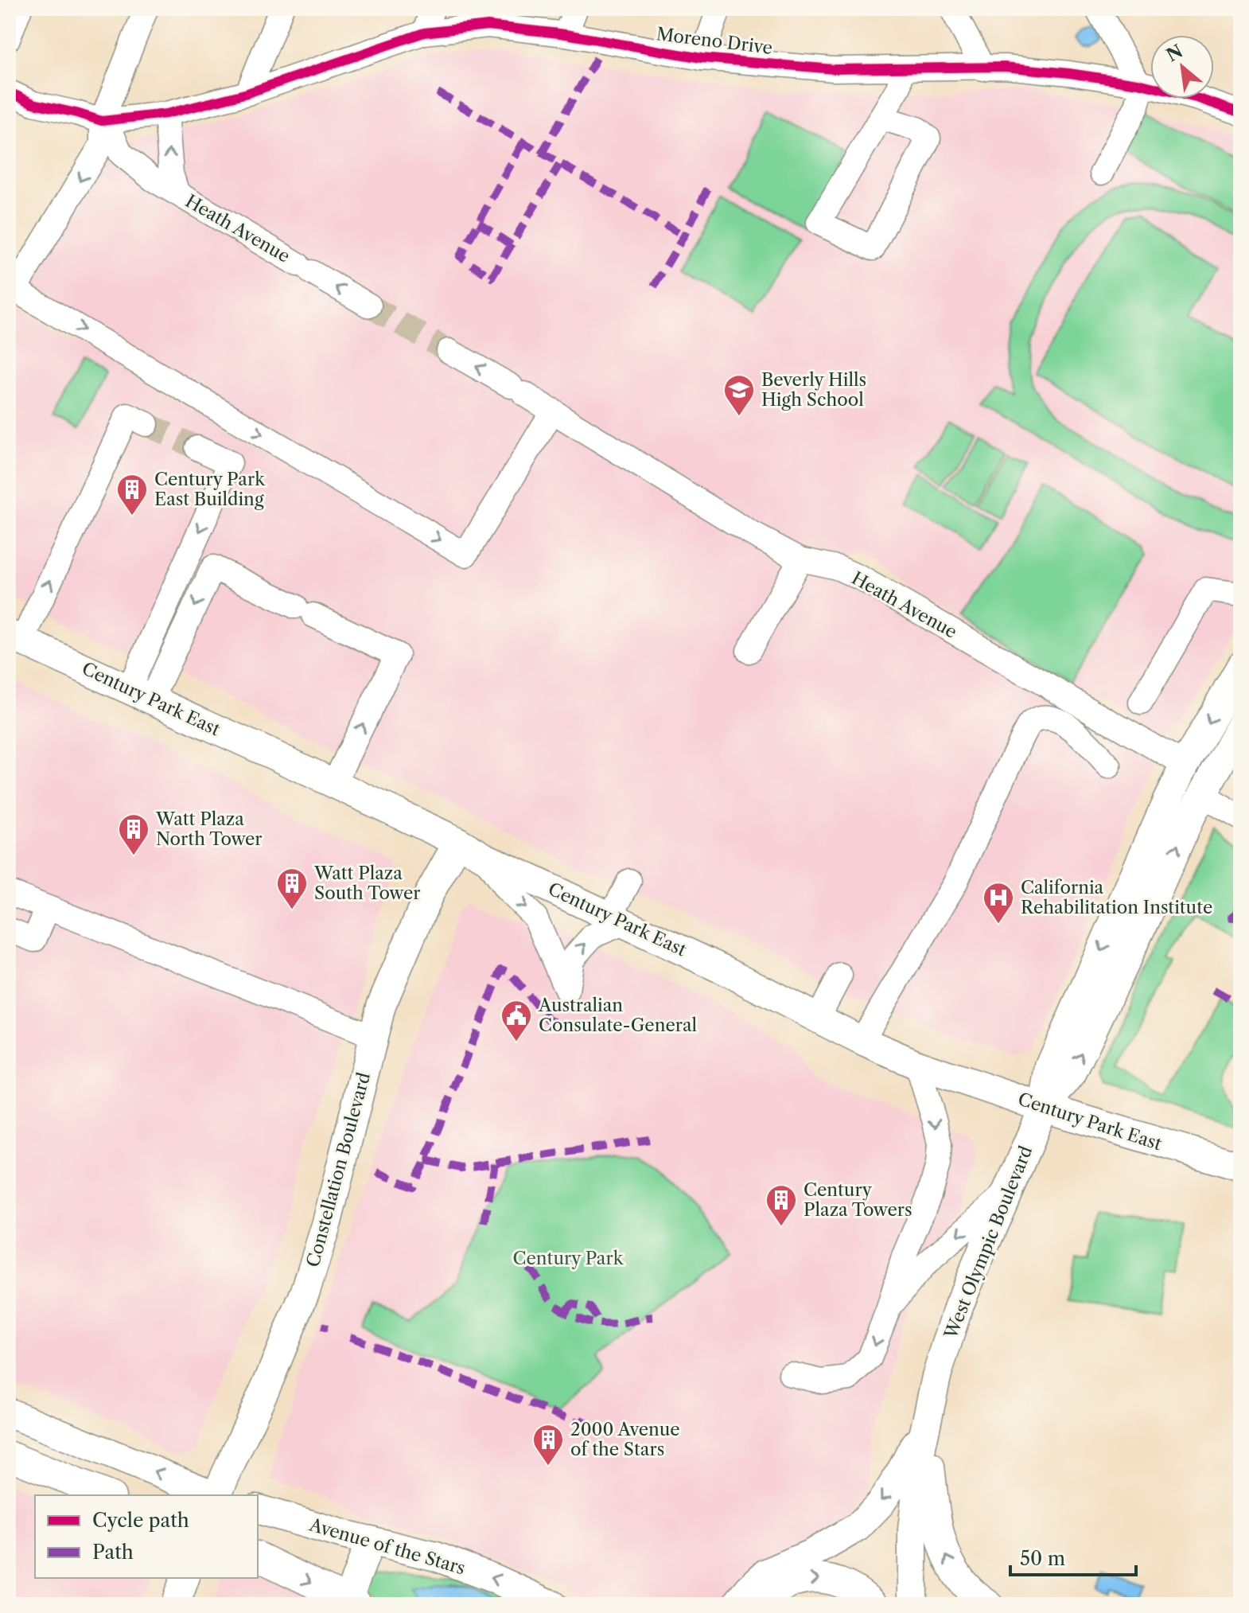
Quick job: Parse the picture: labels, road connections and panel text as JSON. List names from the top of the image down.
{
  "streets": {
    "main road": [
      "Century Park East",
      "Constellation Boulevard",
      "West Olympic Boulevard",
      "Avenue of the Stars"
    ],
    "street": ["Moreno Drive", "Heath Avenue"]
  },
  "crossings": [
    ["Moreno Drive", "Heath Avenue"],
    ["Heath Avenue", "West Olympic Boulevard"],
    ["Century Park East", "Constellation Boulevard"],
    ["Century Park East", "West Olympic Boulevard"]
  ],
  "one_way": ["Avenue of the Stars"],
  "parks": ["Century Park"],
  "places": {
    "school or university": ["Beverly Hills High School"],
    "building": [
      "Century Park East Building",
      "Watt Plaza North Tower",
      "Watt Plaza South Tower",
      "Century Plaza Towers",
      "2000 Avenue of the Stars"
    ],
    "hospital": ["California Rehabilitation Institute"],
    "public building": ["Australian Consulate-General"]
  },
  "legend": ["Cycle path", "Path"],
  "scale_bar": "50 m",
  "north": "top left"
}
